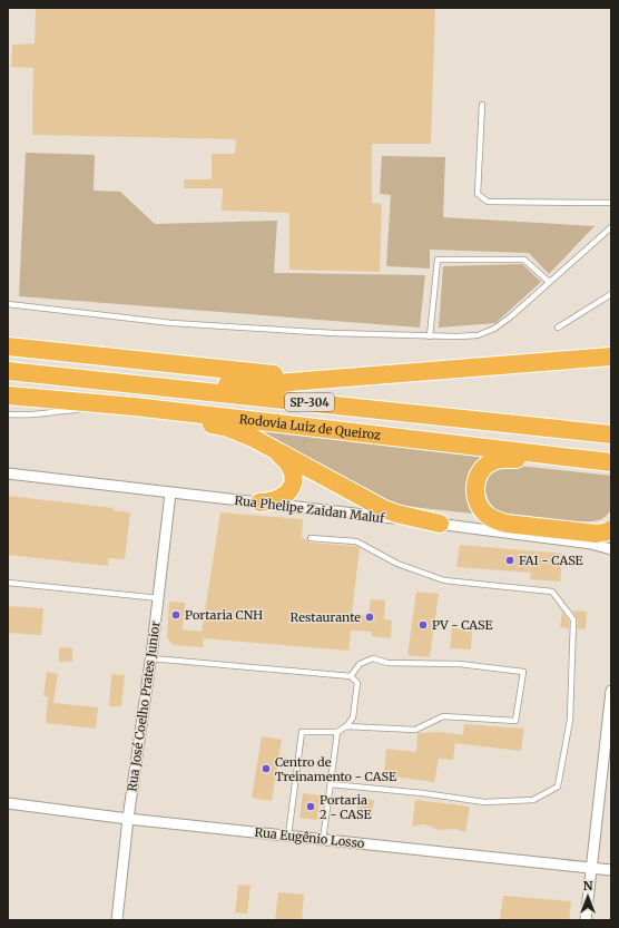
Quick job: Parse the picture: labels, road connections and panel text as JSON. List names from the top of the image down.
{
  "streets": {
    "highway": ["SP-304", "Rodovia Luiz de Queiroz"],
    "street": ["Rua Phelipe Zaidan Maluf", "Rua José Coelho Prates Junior", "Rua Eugênio Losso"]
  },
  "crossings": [
    ["Rua Phelipe Zaidan Maluf", "Rua José Coelho Prates Junior"],
    ["Rua José Coelho Prates Junior", "Rua Eugênio Losso"]
  ],
  "places": [
    "FAI - CASE",
    "Portaria CNH",
    "Restaurante",
    "PV - CASE",
    "Centro de Treinamento - CASE",
    "Portaria 2 - CASE"
  ],
  "north": "top"
}
